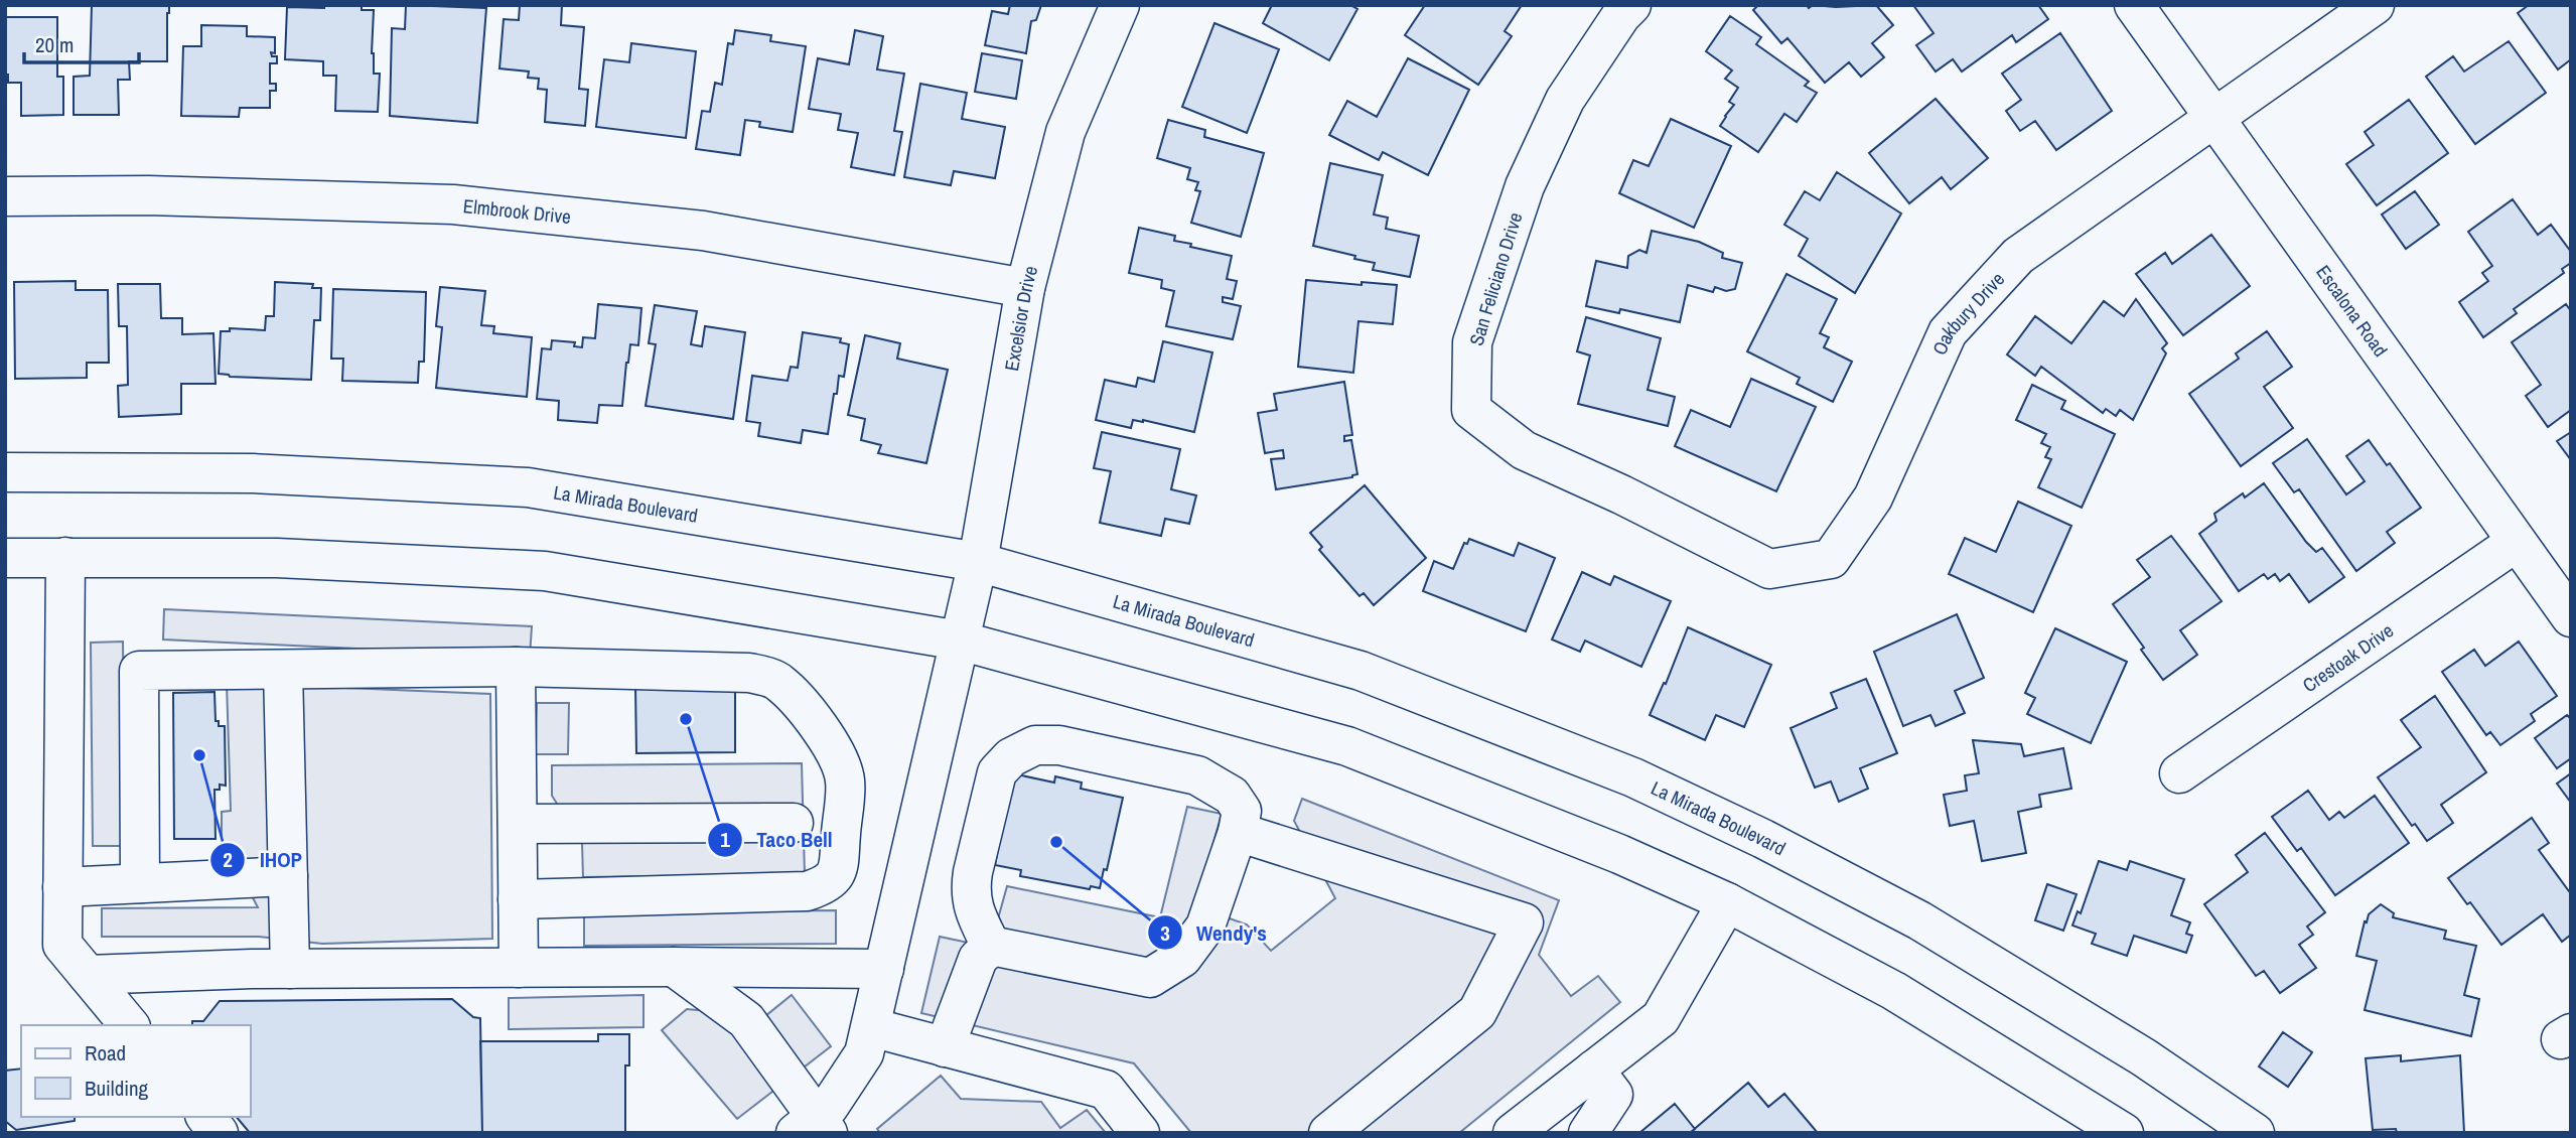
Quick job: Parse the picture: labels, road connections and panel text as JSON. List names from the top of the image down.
{
  "streets": {
    "main road": [
      "Elmbrook Drive",
      "San Feliciano Drive",
      "Escalona Road",
      "Oakbury Drive",
      "Excelsior Drive",
      "La Mirada Boulevard",
      "Crestoak Drive"
    ]
  },
  "crossings": [
    ["Elmbrook Drive", "Excelsior Drive"],
    ["San Feliciano Drive", "Oakbury Drive"],
    ["Escalona Road", "Oakbury Drive"],
    ["Escalona Road", "Crestoak Drive"],
    ["Excelsior Drive", "La Mirada Boulevard"]
  ],
  "places": ["Taco Bell", "IHOP", "Wendy's"],
  "legend": ["Road", "Building"],
  "scale_bar": "20 m"
}
